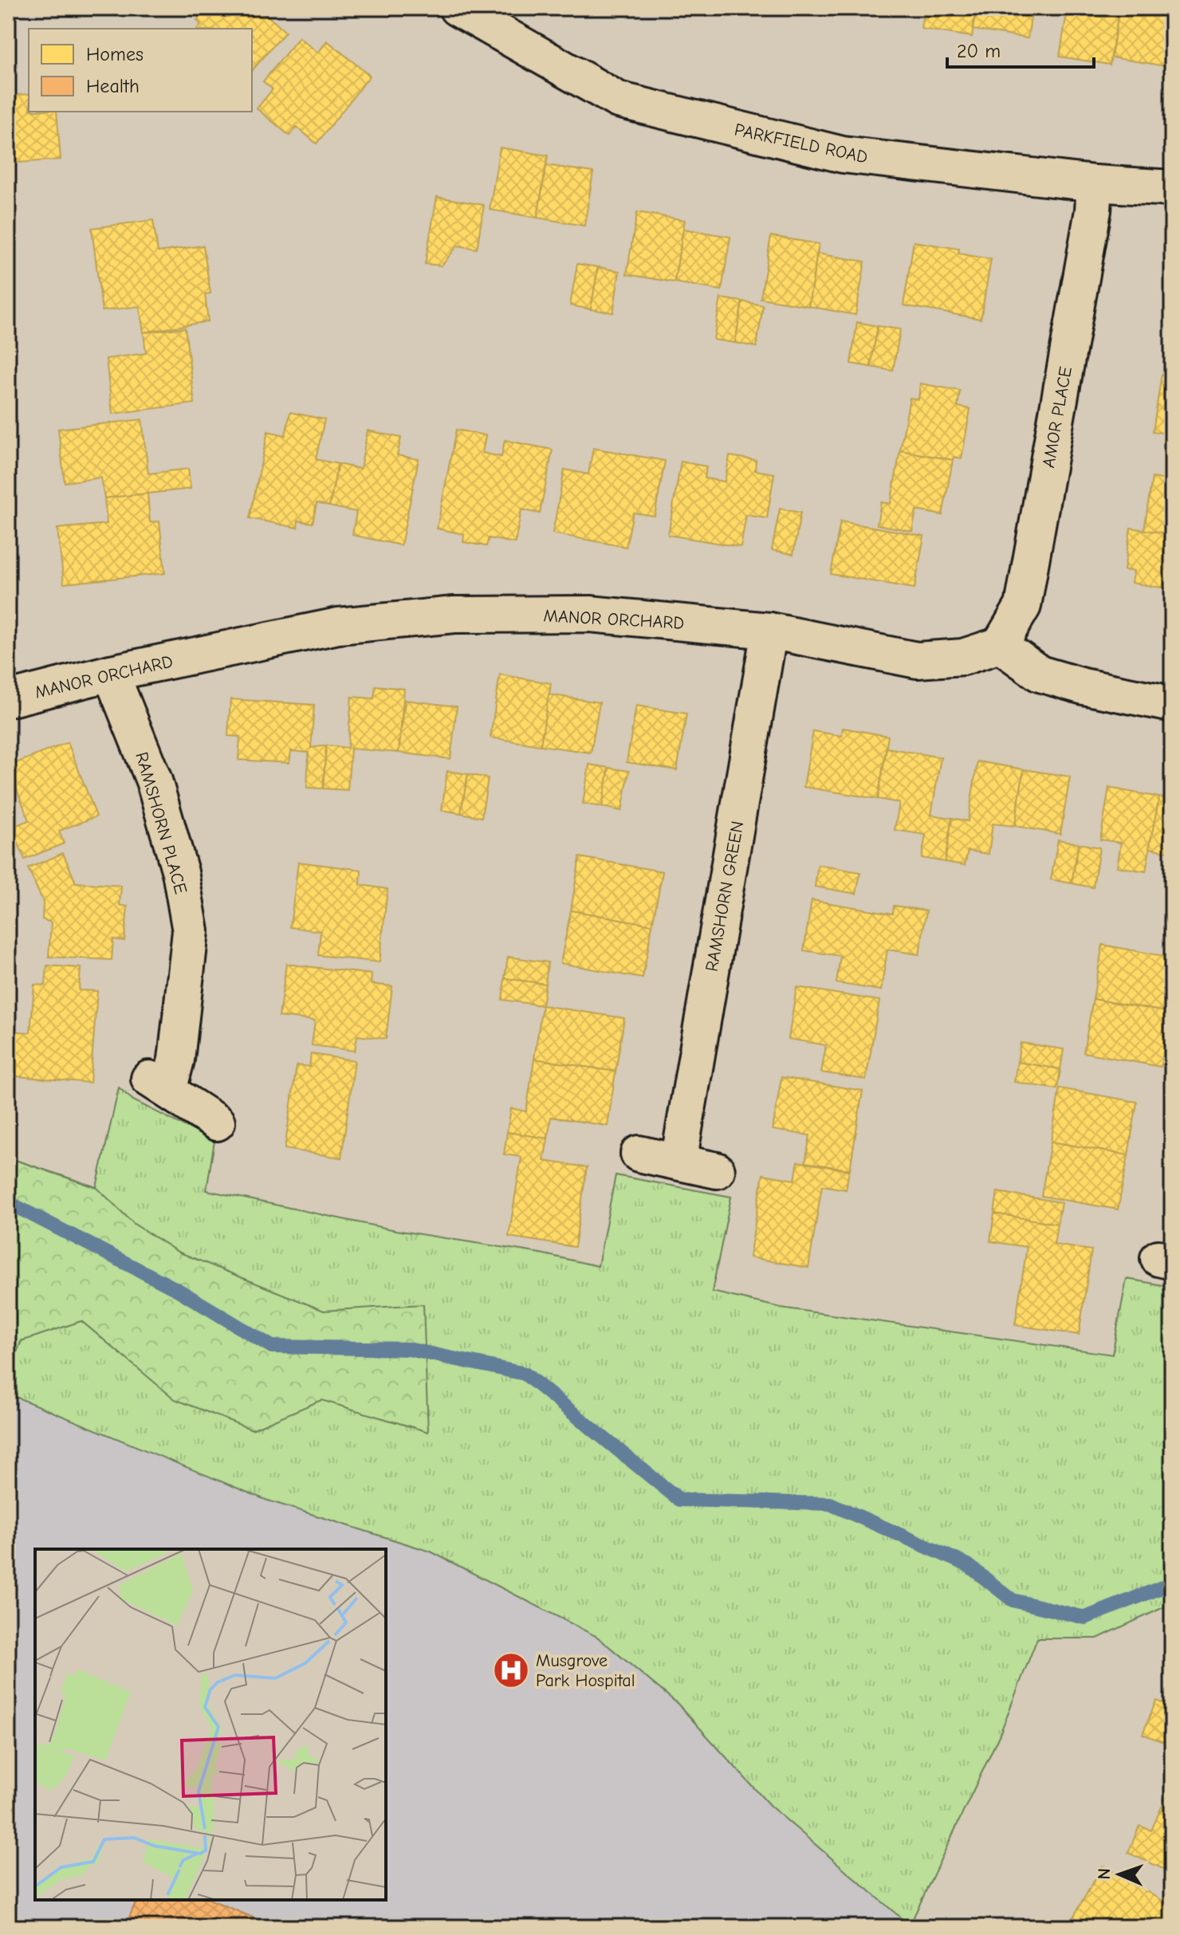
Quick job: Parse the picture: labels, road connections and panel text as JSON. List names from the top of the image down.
{
  "streets": {
    "street": [
      "PARKFIELD ROAD",
      "AMOR PLACE",
      "MANOR ORCHARD",
      "RAMSHORN PLACE",
      "RAMSHORN GREEN"
    ]
  },
  "crossings": [
    ["PARKFIELD ROAD", "AMOR PLACE"],
    ["AMOR PLACE", "MANOR ORCHARD"],
    ["MANOR ORCHARD", "RAMSHORN PLACE"],
    ["MANOR ORCHARD", "RAMSHORN GREEN"]
  ],
  "places": {
    "hospital": ["Musgrove Park Hospital"]
  },
  "legend": ["Homes", "Health"],
  "scale_bar": "20 m",
  "north": "left"
}
